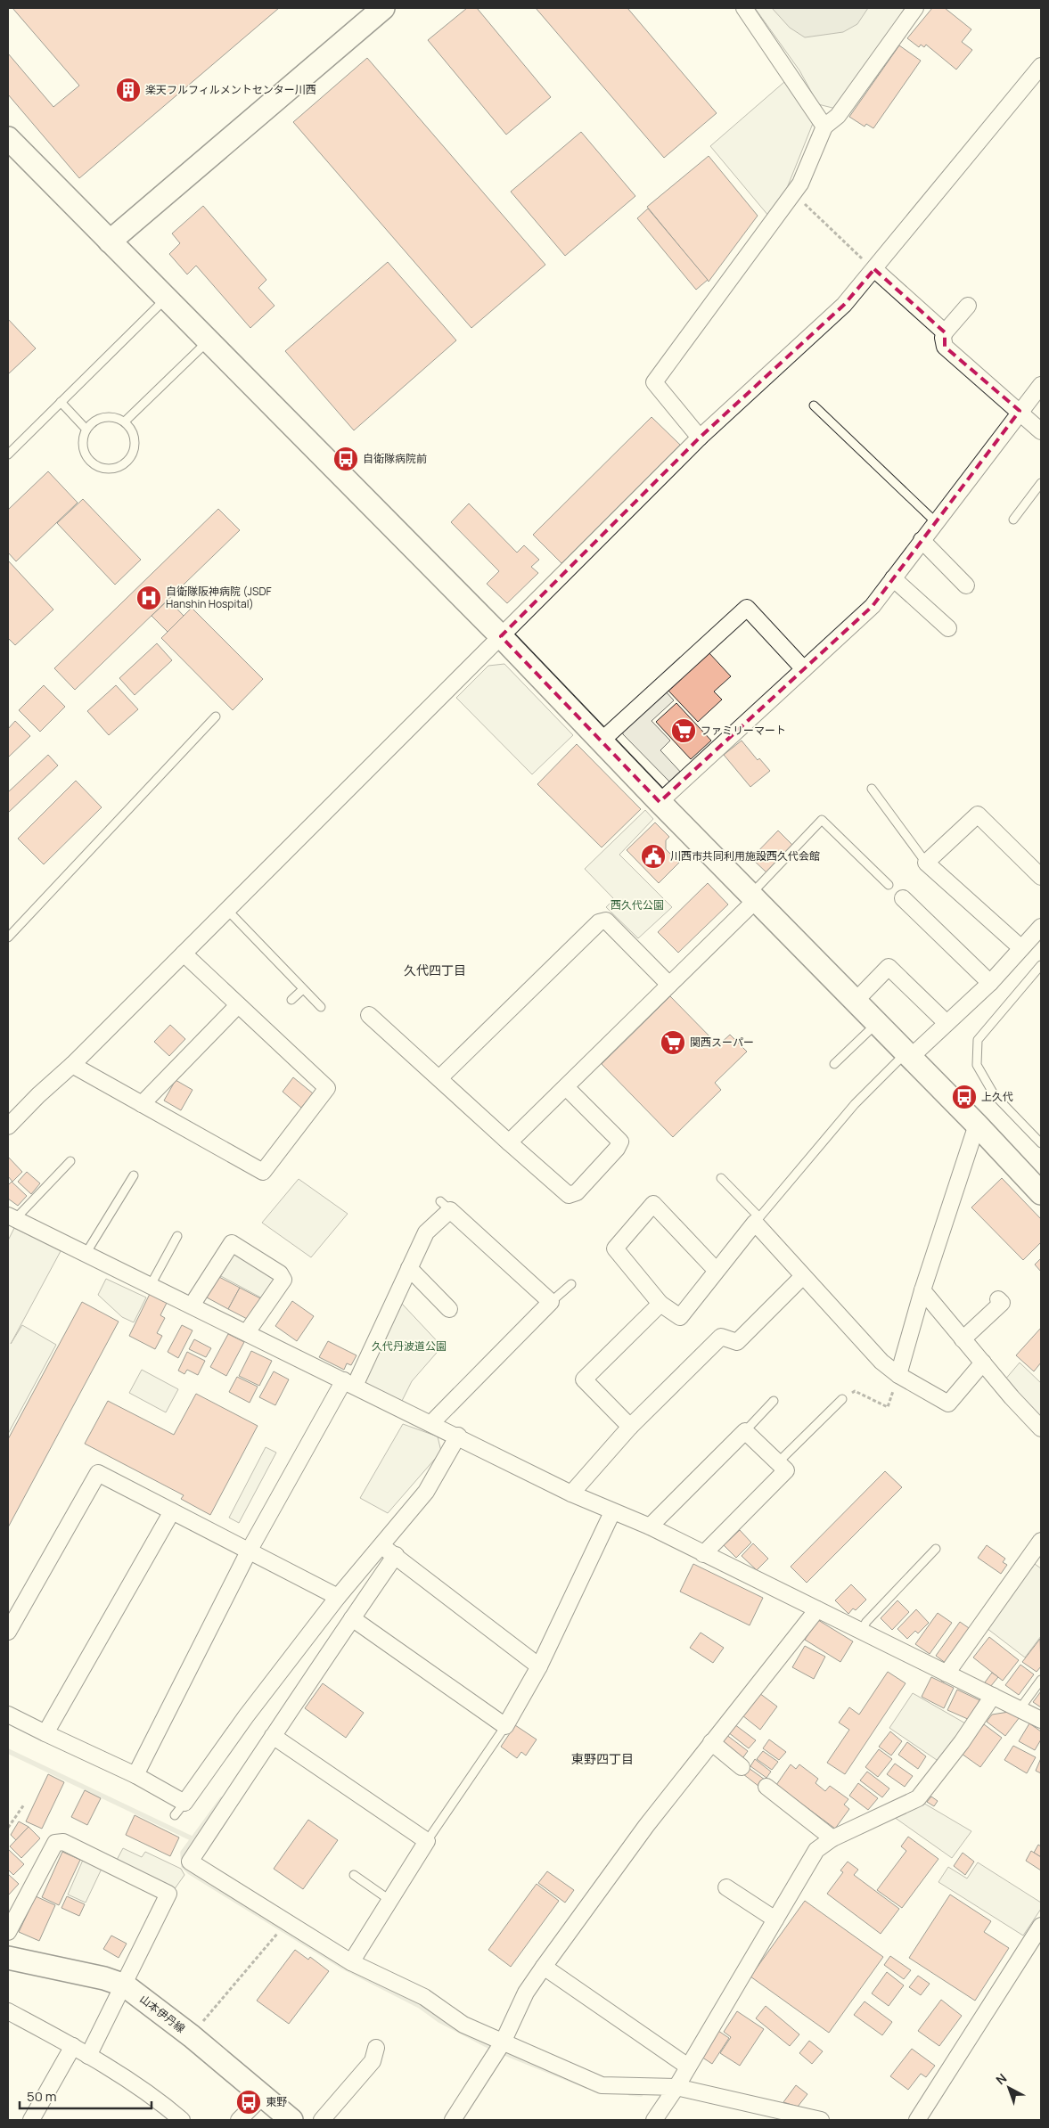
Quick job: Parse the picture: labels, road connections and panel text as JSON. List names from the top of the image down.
{
  "streets": {
    "street": ["山本伊丹線"]
  },
  "districts": ["久代四丁目", "東野四丁目"],
  "parks": ["西久代公園", "久代丹波道公園"],
  "places": {
    "building": ["楽天フルフィルメントセンター川西"],
    "bus stop": ["自衛隊病院前", "上久代", "東野"],
    "hospital": ["自衛隊阪神病院 (JSDF Hanshin Hospital)"],
    "supermarket": ["ファミリーマート", "関西スーパー"],
    "public building": ["川西市共同利用施設西久代会館"]
  },
  "scale_bar": "50 m",
  "north": "top left"
}
